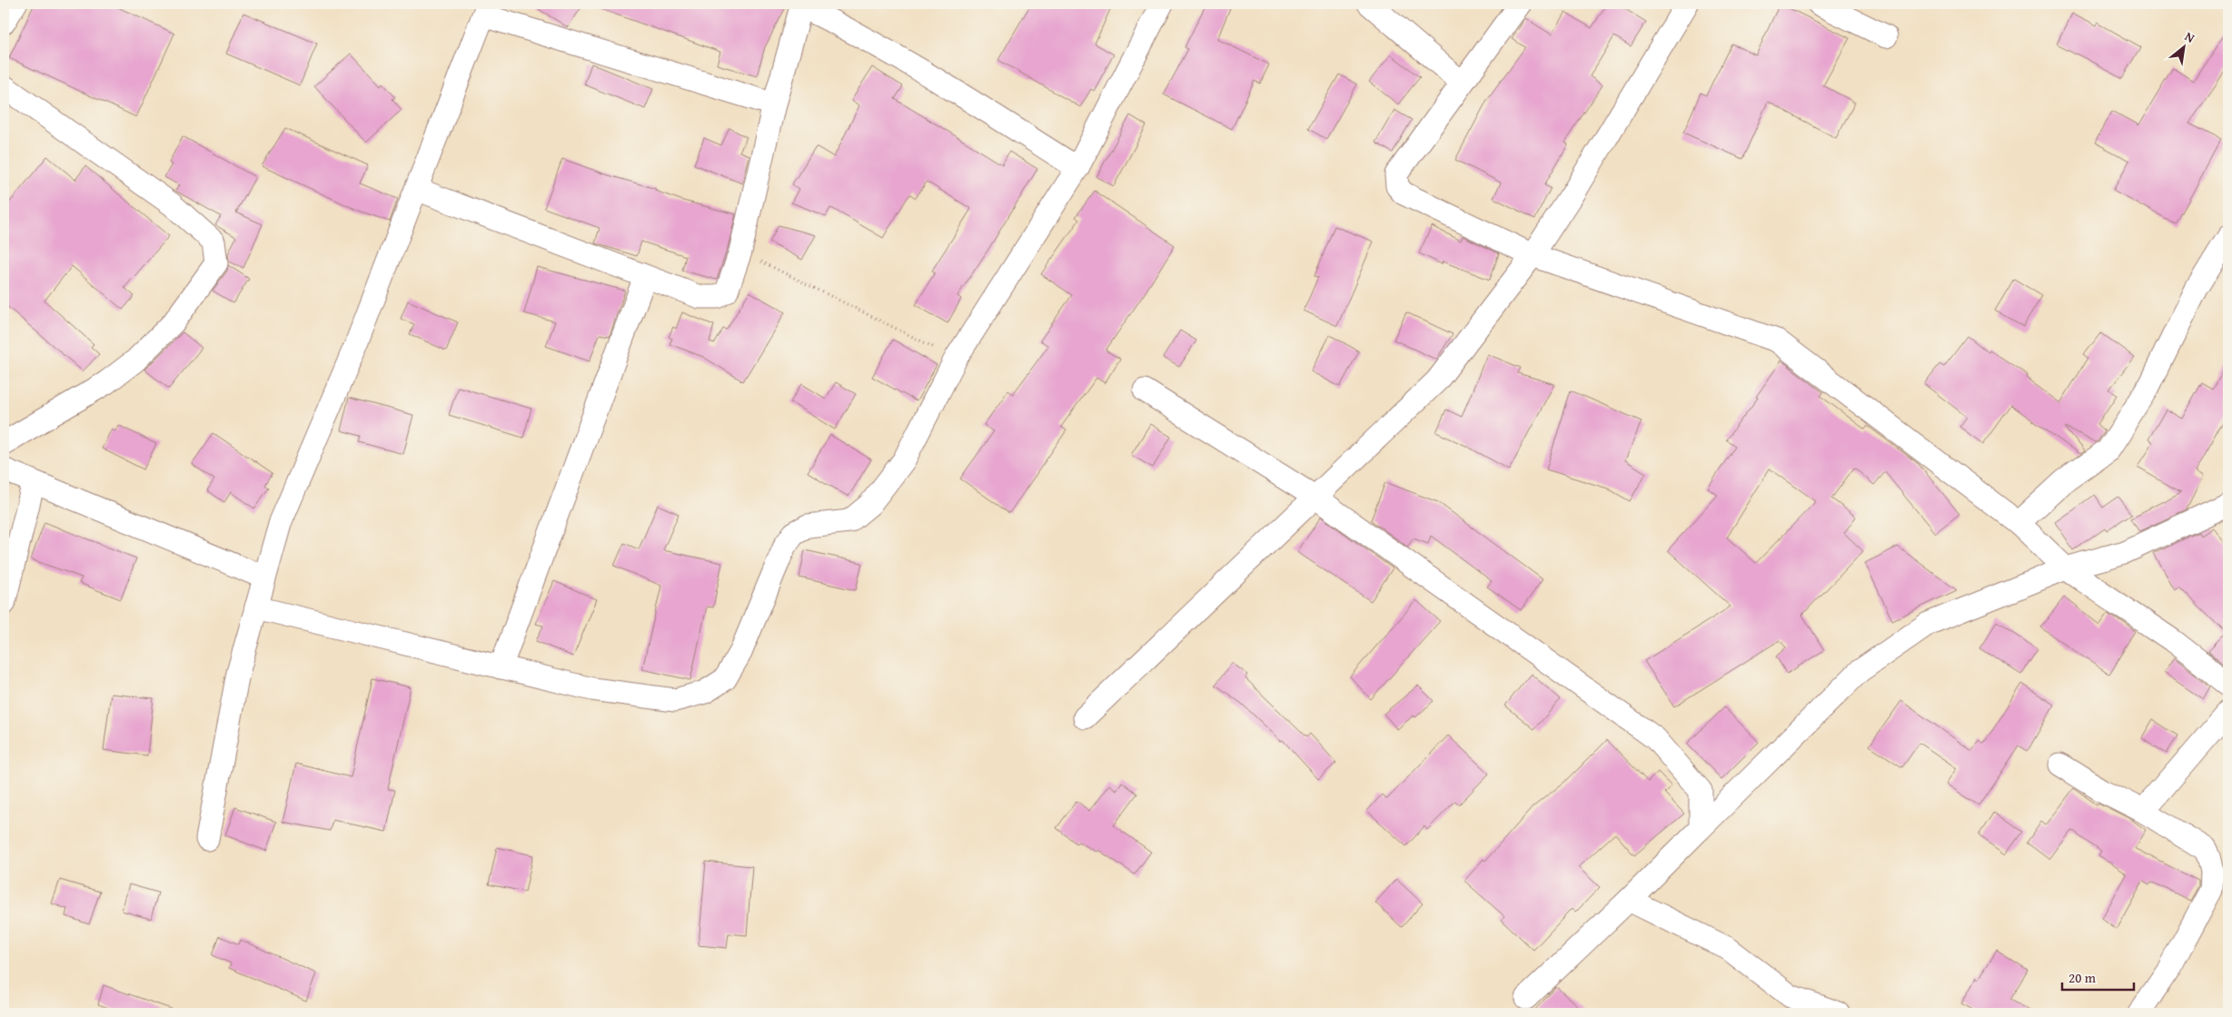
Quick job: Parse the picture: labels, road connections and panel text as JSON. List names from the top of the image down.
{
  "scale_bar": "20 m",
  "north": "top right"
}
